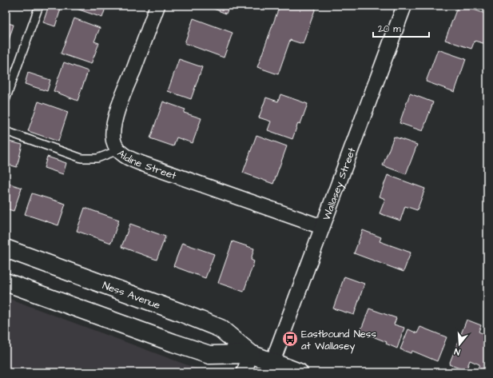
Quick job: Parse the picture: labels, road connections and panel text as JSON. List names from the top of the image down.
{
  "streets": {
    "main road": ["Ness Avenue"],
    "street": ["Aldine Street", "Wallasey Street"]
  },
  "crossings": [
    ["Aldine Street", "Wallasey Street"],
    ["Wallasey Street", "Ness Avenue"]
  ],
  "places": {
    "bus stop": ["Eastbound Ness at Wallasey"]
  },
  "scale_bar": "20 m",
  "north": "bottom"
}
